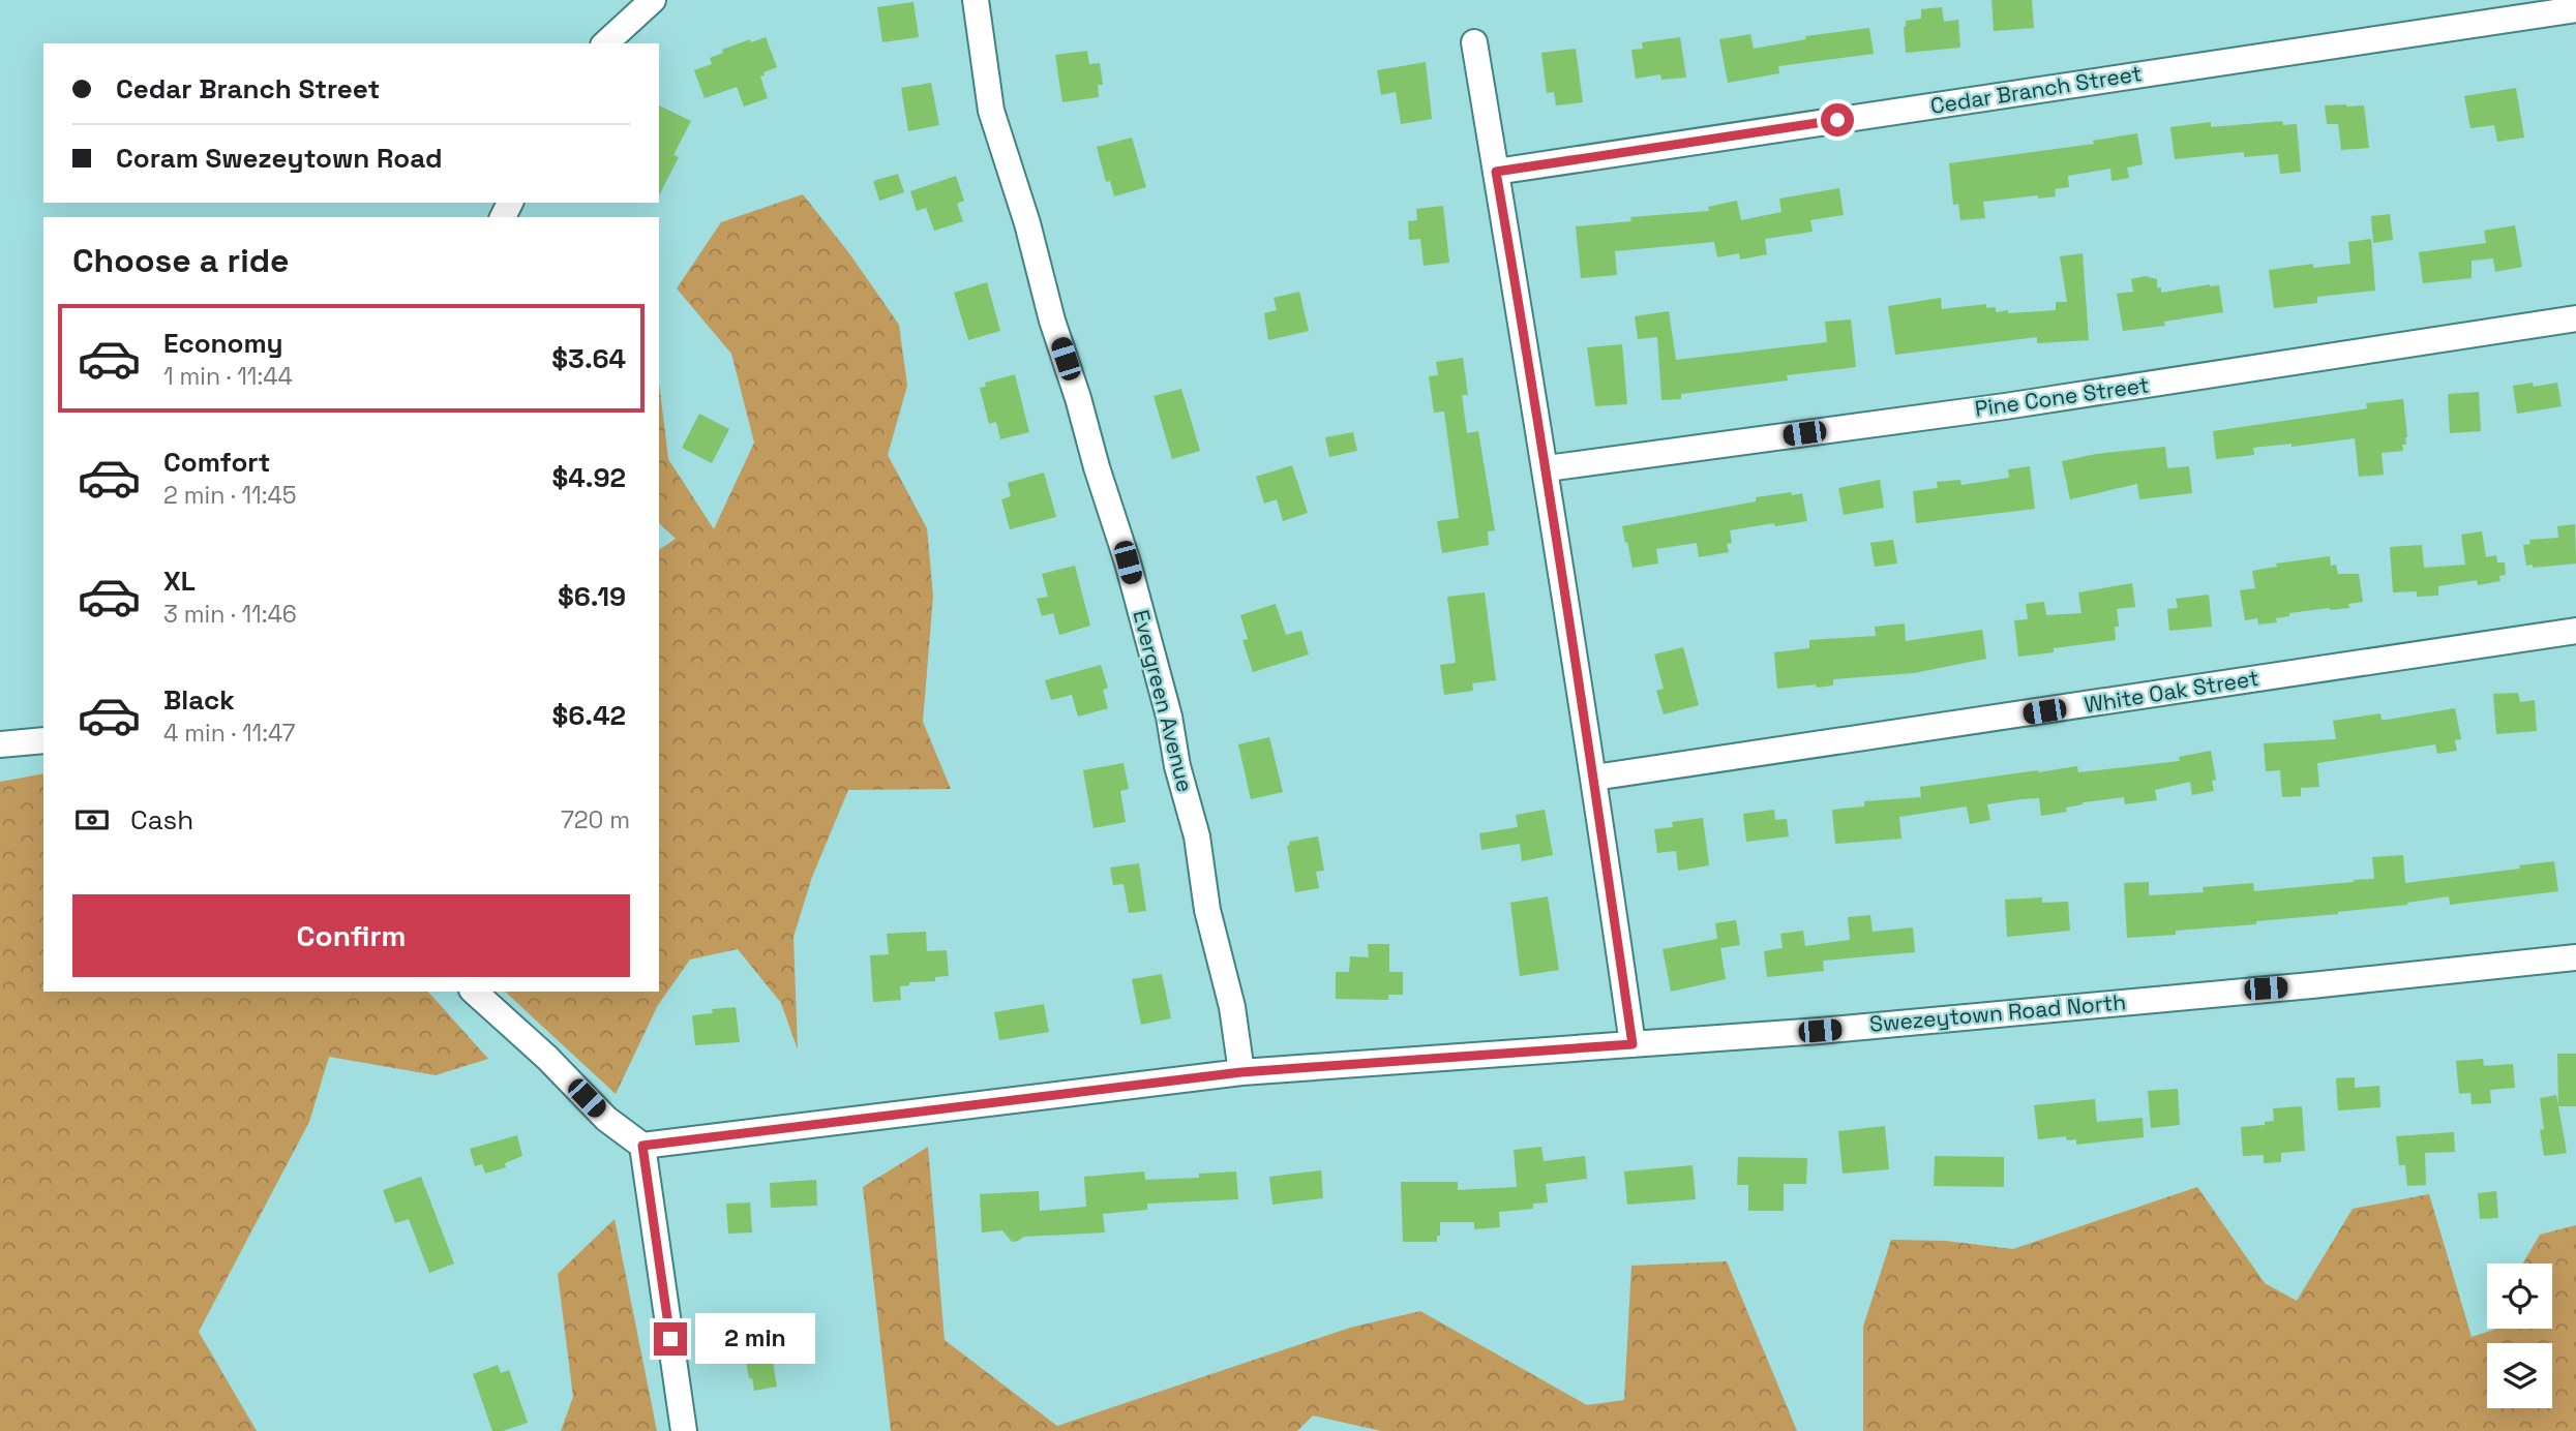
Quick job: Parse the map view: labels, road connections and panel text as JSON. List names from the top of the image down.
{
  "streets": {
    "street": [
      "Cedar Branch Street",
      "Pine Cone Street",
      "White Oak Street",
      "Evergreen Avenue",
      "Swezeytown Road North"
    ]
  },
  "crossings": [
    ["Evergreen Avenue", "Swezeytown Road North"]
  ],
  "page": {
    "banner": ["Cedar Branch Street", "Coram Swezeytown Road"],
    "heading": "Choose a ride",
    "list": [
      {
        "name": "Economy",
        "note": "1 min · 11:44",
        "value": "$3.64"
      },
      {
        "name": "Comfort",
        "note": "2 min · 11:45",
        "value": "$4.92"
      },
      {
        "name": "XL",
        "note": "3 min · 11:46",
        "value": "$6.19"
      },
      {
        "name": "Black",
        "note": "4 min · 11:47",
        "value": "$6.42"
      }
    ],
    "pay": ["Cash", "720 m"],
    "buttons": "Confirm",
    "bubble": "2 min"
  }
}
